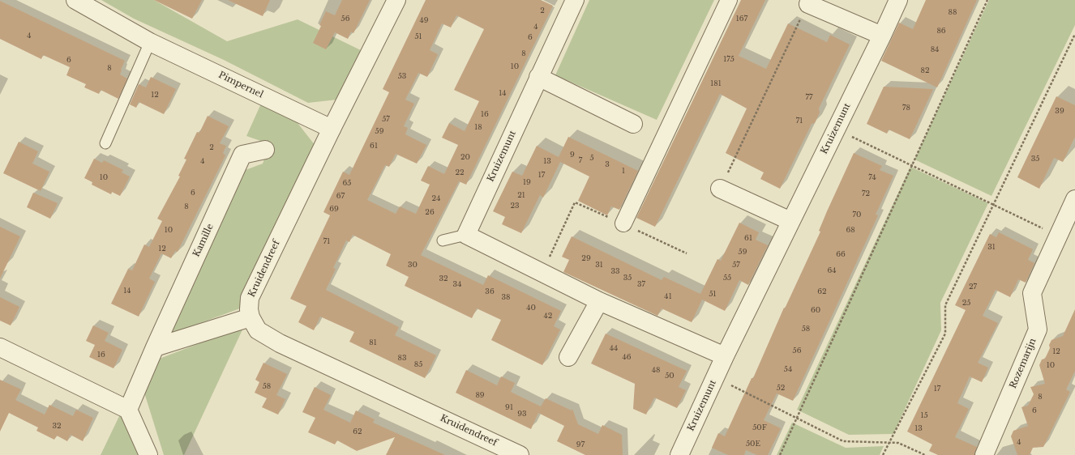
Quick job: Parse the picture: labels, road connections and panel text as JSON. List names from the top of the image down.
{
  "streets": {
    "street": [
      "Pimpernel",
      "Kruizemunt",
      "Kamille",
      "Kruidendreef",
      "Rozemarijn"
    ]
  },
  "crossings": [
    ["Pimpernel", "Kruidendreef"]
  ],
  "house_numbers": [
    "2",
    "88",
    "56",
    "167",
    "49",
    "4",
    "86",
    "4",
    "51",
    "6",
    "84",
    "8",
    "175",
    "6",
    "10",
    "8",
    "82",
    "53",
    "181",
    "14",
    "12",
    "77",
    "78",
    "39",
    "16",
    "57",
    "71",
    "18",
    "59",
    "61",
    "2",
    "9",
    "20",
    "5",
    "35",
    "7",
    "4",
    "13",
    "3",
    "1",
    "22",
    "17",
    "10",
    "74",
    "19",
    "65",
    "6",
    "72",
    "21",
    "67",
    "24",
    "23",
    "8",
    "69",
    "26",
    "70",
    "10",
    "68",
    "61",
    "71",
    "31",
    "12",
    "59",
    "66",
    "29",
    "30",
    "31",
    "57",
    "64",
    "33",
    "35",
    "55",
    "32",
    "34",
    "37",
    "27",
    "14",
    "36",
    "62",
    "51",
    "41",
    "38",
    "25",
    "40",
    "60",
    "42",
    "58",
    "81",
    "44",
    "56",
    "12",
    "16",
    "46",
    "83",
    "85",
    "10",
    "54",
    "48",
    "50",
    "58",
    "52",
    "17",
    "89",
    "8",
    "91",
    "6",
    "93",
    "15",
    "32",
    "50F",
    "13",
    "62",
    "4",
    "50E",
    "97"
  ]
}
